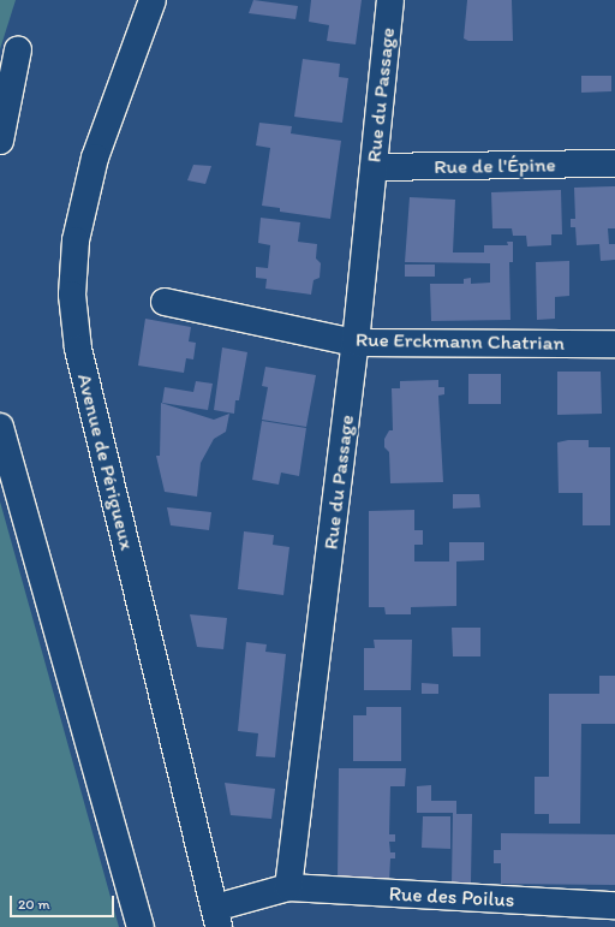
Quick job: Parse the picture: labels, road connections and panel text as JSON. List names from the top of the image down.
{
  "streets": {
    "street": [
      "Rue du Passage",
      "Rue de l'Épine",
      "Rue Erckmann Chatrian",
      "Avenue de Périgueux",
      "Rue des Poilus"
    ]
  },
  "crossings": [
    ["Rue du Passage", "Rue de l'Épine"],
    ["Rue du Passage", "Rue Erckmann Chatrian"],
    ["Rue du Passage", "Rue des Poilus"]
  ],
  "scale_bar": "20 m"
}
